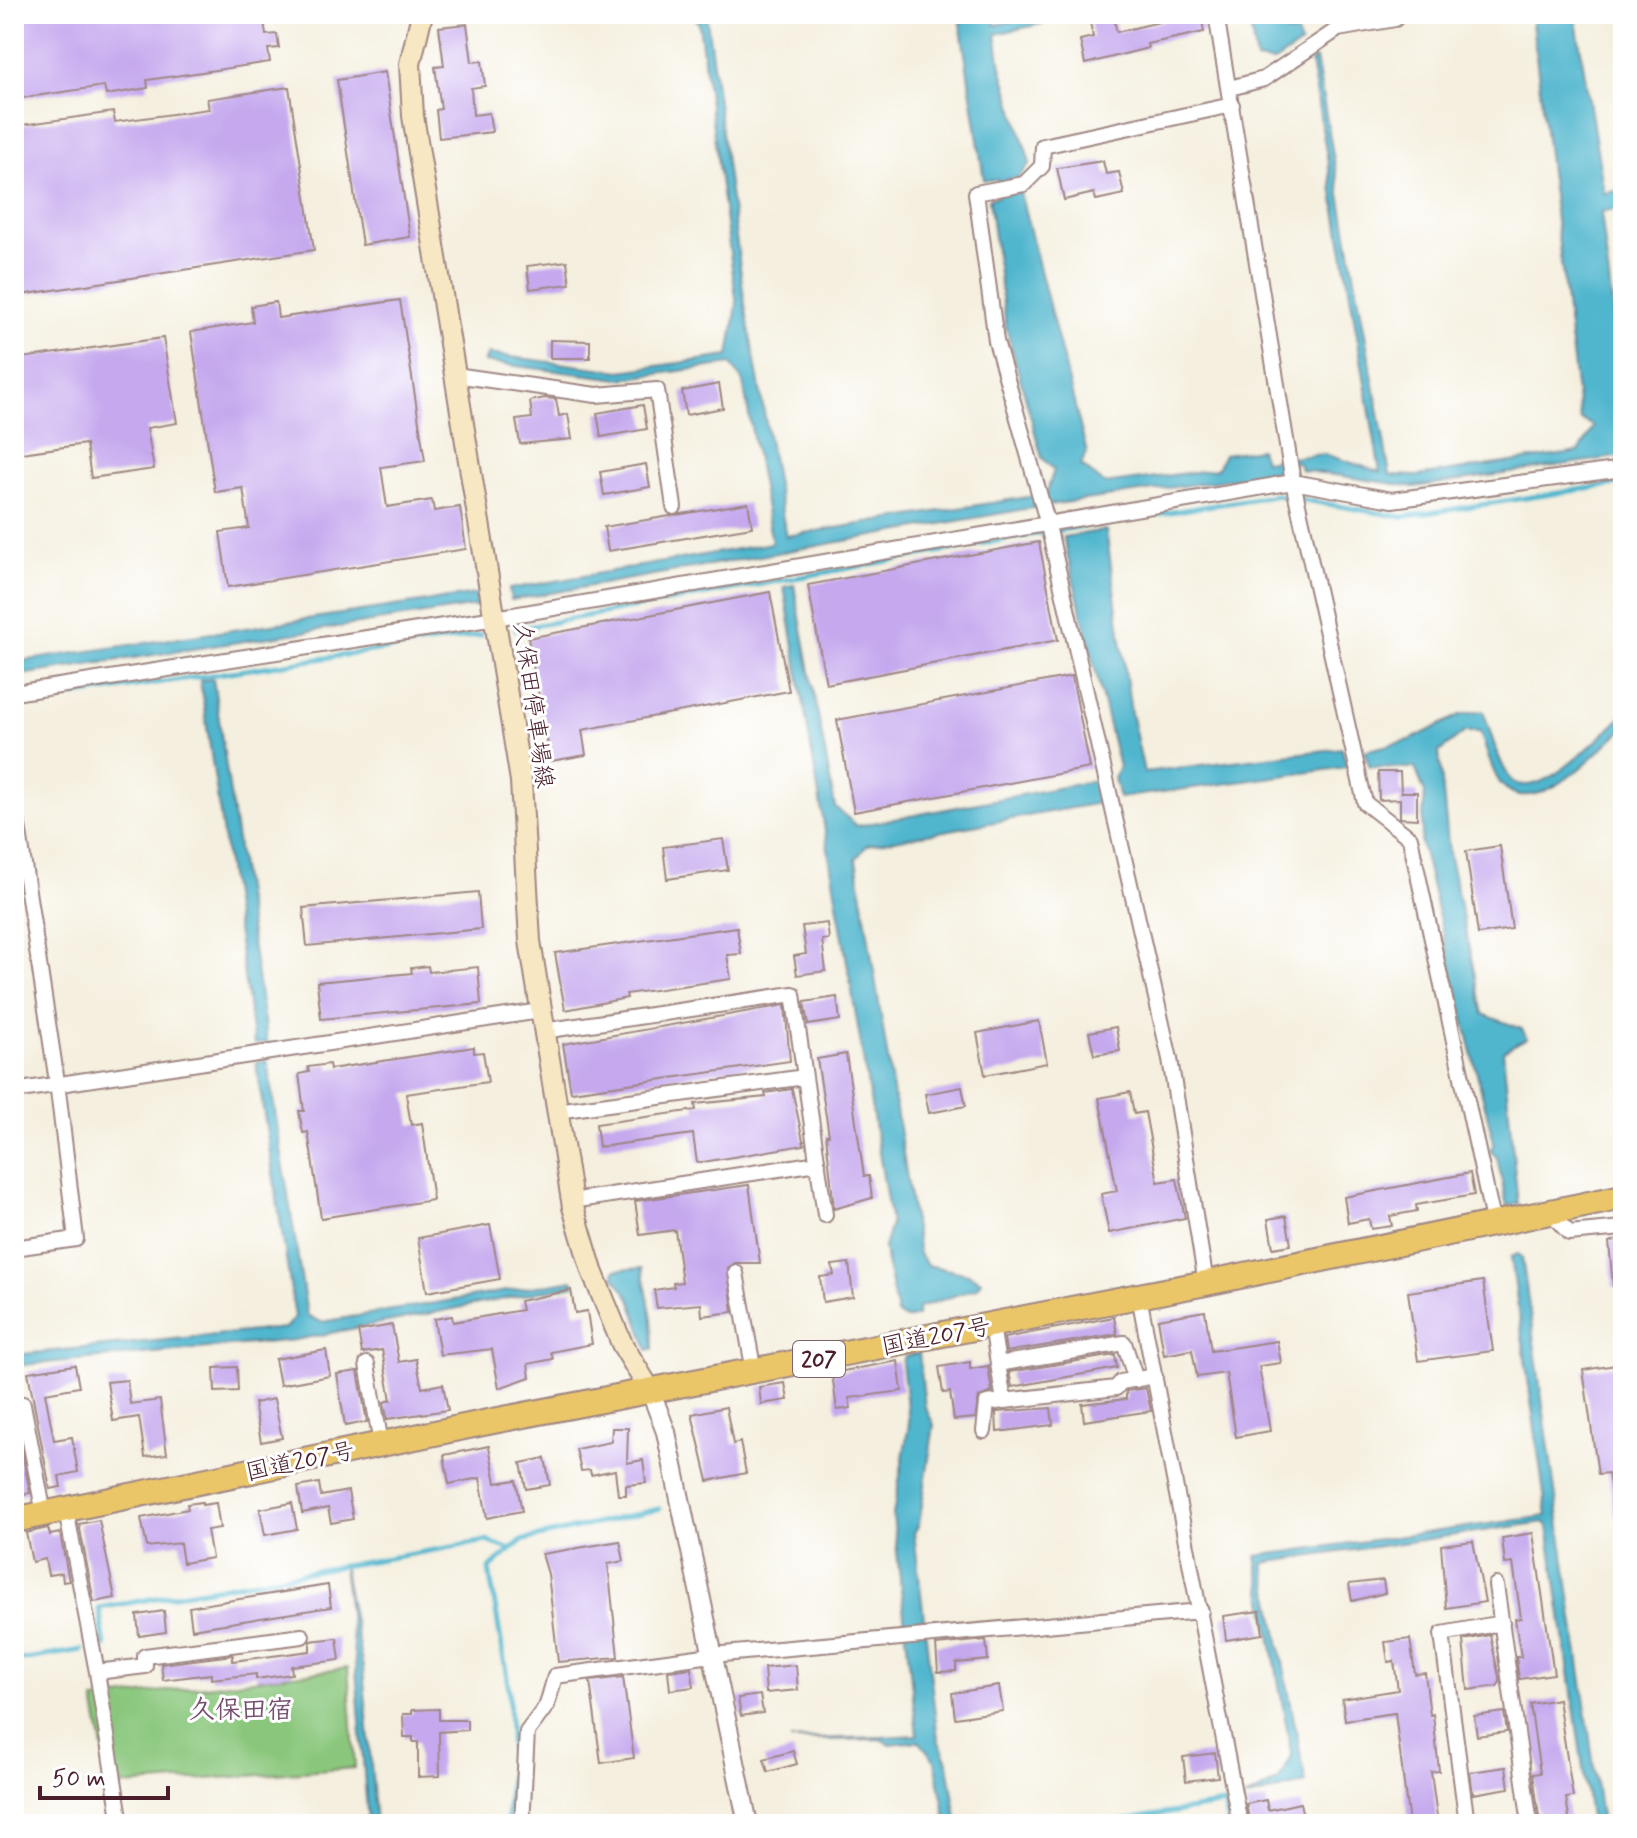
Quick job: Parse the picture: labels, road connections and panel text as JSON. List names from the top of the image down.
{
  "streets": {
    "highway": ["国道207号", "207"],
    "main road": ["久保田停車場線"]
  },
  "crossings": [
    ["久保田停車場線", "国道207号"]
  ],
  "districts": ["久保田宿"],
  "scale_bar": "50 m"
}
